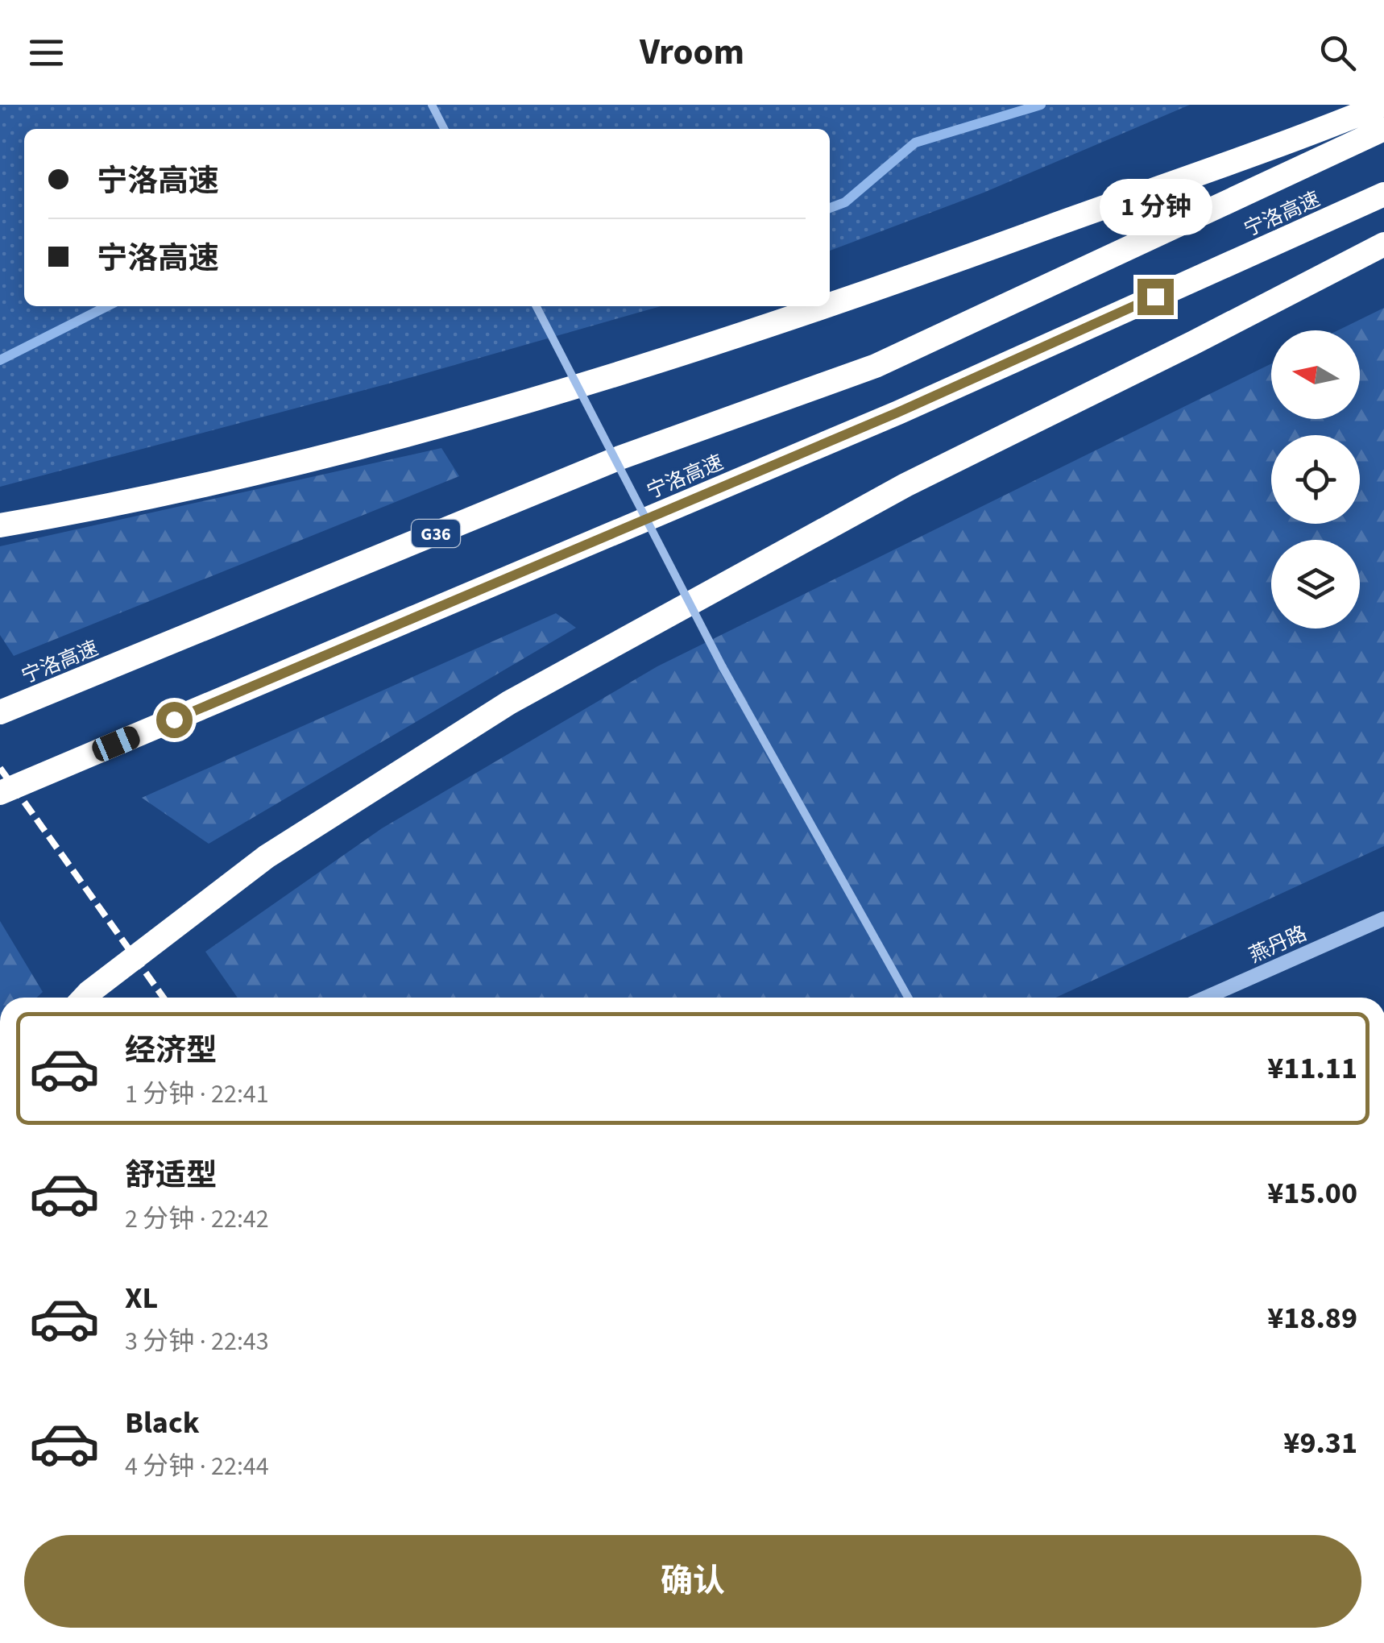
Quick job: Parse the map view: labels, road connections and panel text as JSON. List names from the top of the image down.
{
  "streets": {
    "highway": ["宁洛高速", "G36"],
    "street": ["燕丹路"]
  },
  "north": "left",
  "page": {
    "header": "Vroom",
    "banner": ["宁洛高速", "宁洛高速"],
    "bubble": "1 分钟",
    "list": [
      {
        "name": "经济型",
        "note": "1 分钟 · 22:41",
        "value": "¥11.11"
      },
      {
        "name": "舒适型",
        "note": "2 分钟 · 22:42",
        "value": "¥15.00"
      },
      {
        "name": "XL",
        "note": "3 分钟 · 22:43",
        "value": "¥18.89"
      },
      {
        "name": "Black",
        "note": "4 分钟 · 22:44",
        "value": "¥9.31"
      }
    ],
    "buttons": "确认"
  }
}
